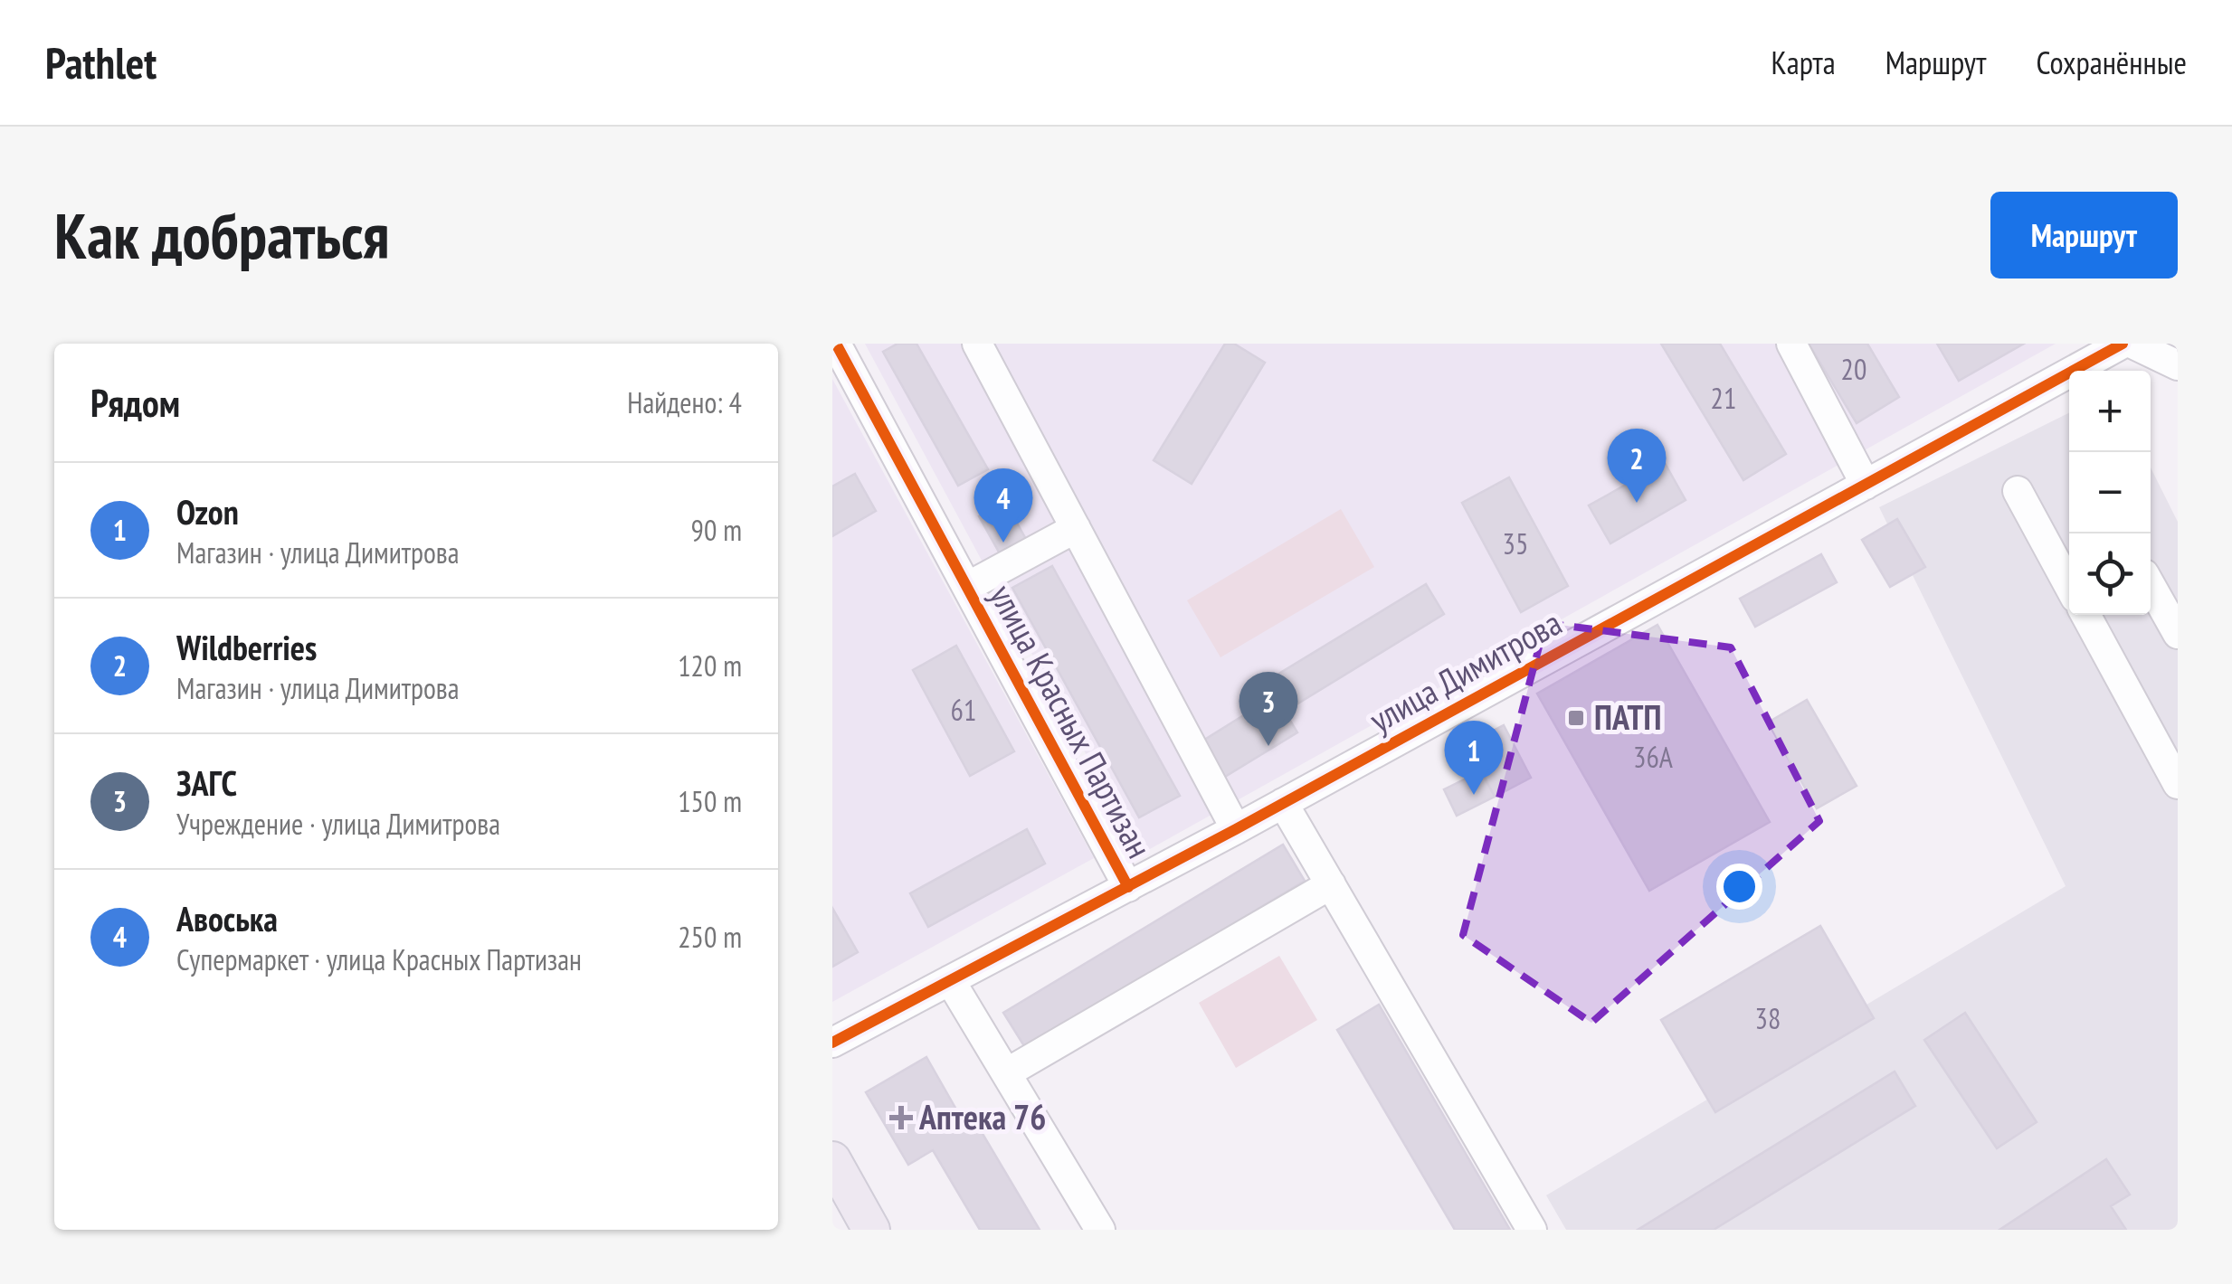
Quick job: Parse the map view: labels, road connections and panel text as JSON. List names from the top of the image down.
{
  "streets": {
    "street": ["улица Димитрова", "улица Красных Партизан"]
  },
  "crossings": [
    ["улица Димитрова", "улица Красных Партизан"]
  ],
  "places": {
    "transit": ["ПАТП"],
    "health": ["Аптека 76"]
  },
  "house_numbers": [
    "20",
    "21",
    "35",
    "61",
    "36А",
    "38"
  ],
  "page": {
    "header": "Pathlet",
    "nav": ["Карта", "Маршрут", "Сохранённые"],
    "buttons": "Маршрут",
    "title": "Как добраться",
    "heading": ["Рядом", "Найдено: 4"],
    "map_buttons": ["+", "−"],
    "pins": [
      "2",
      "4",
      "3",
      "1"
    ],
    "list": [
      {
        "mark": "1",
        "name": "Ozon",
        "note": "Магазин · улица Димитрова",
        "value": "90 m"
      },
      {
        "mark": "2",
        "name": "Wildberries",
        "note": "Магазин · улица Димитрова",
        "value": "120 m"
      },
      {
        "mark": "3",
        "name": "ЗАГС",
        "note": "Учреждение · улица Димитрова",
        "value": "150 m"
      },
      {
        "mark": "4",
        "name": "Авоська",
        "note": "Супермаркет · улица Красных Партизан",
        "value": "250 m"
      }
    ]
  }
}
